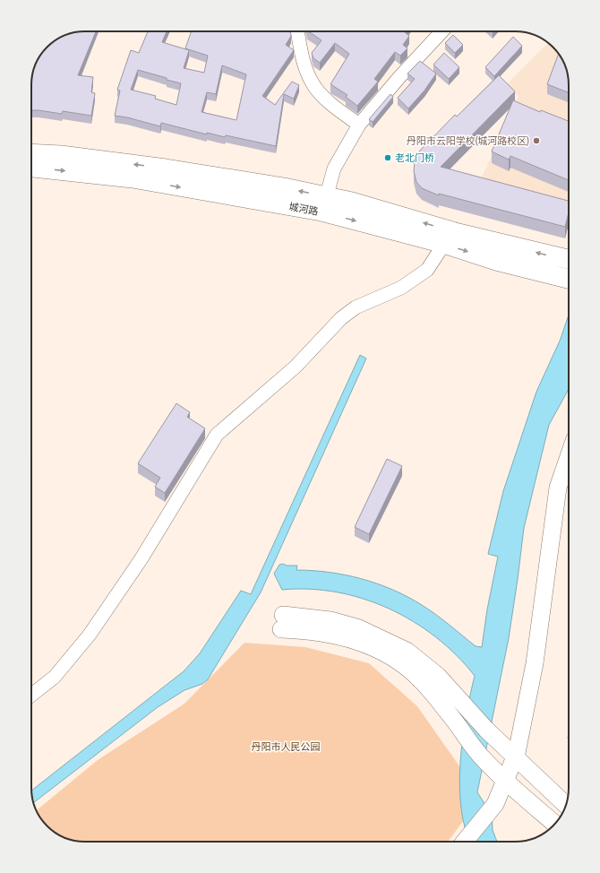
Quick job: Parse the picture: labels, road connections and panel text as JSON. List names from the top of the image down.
{
  "streets": {
    "main road": ["城河路"]
  },
  "parks": ["丹阳市人民公园"],
  "places": ["丹阳市云阳学校(城河路校区)", "老北门桥"]
}
